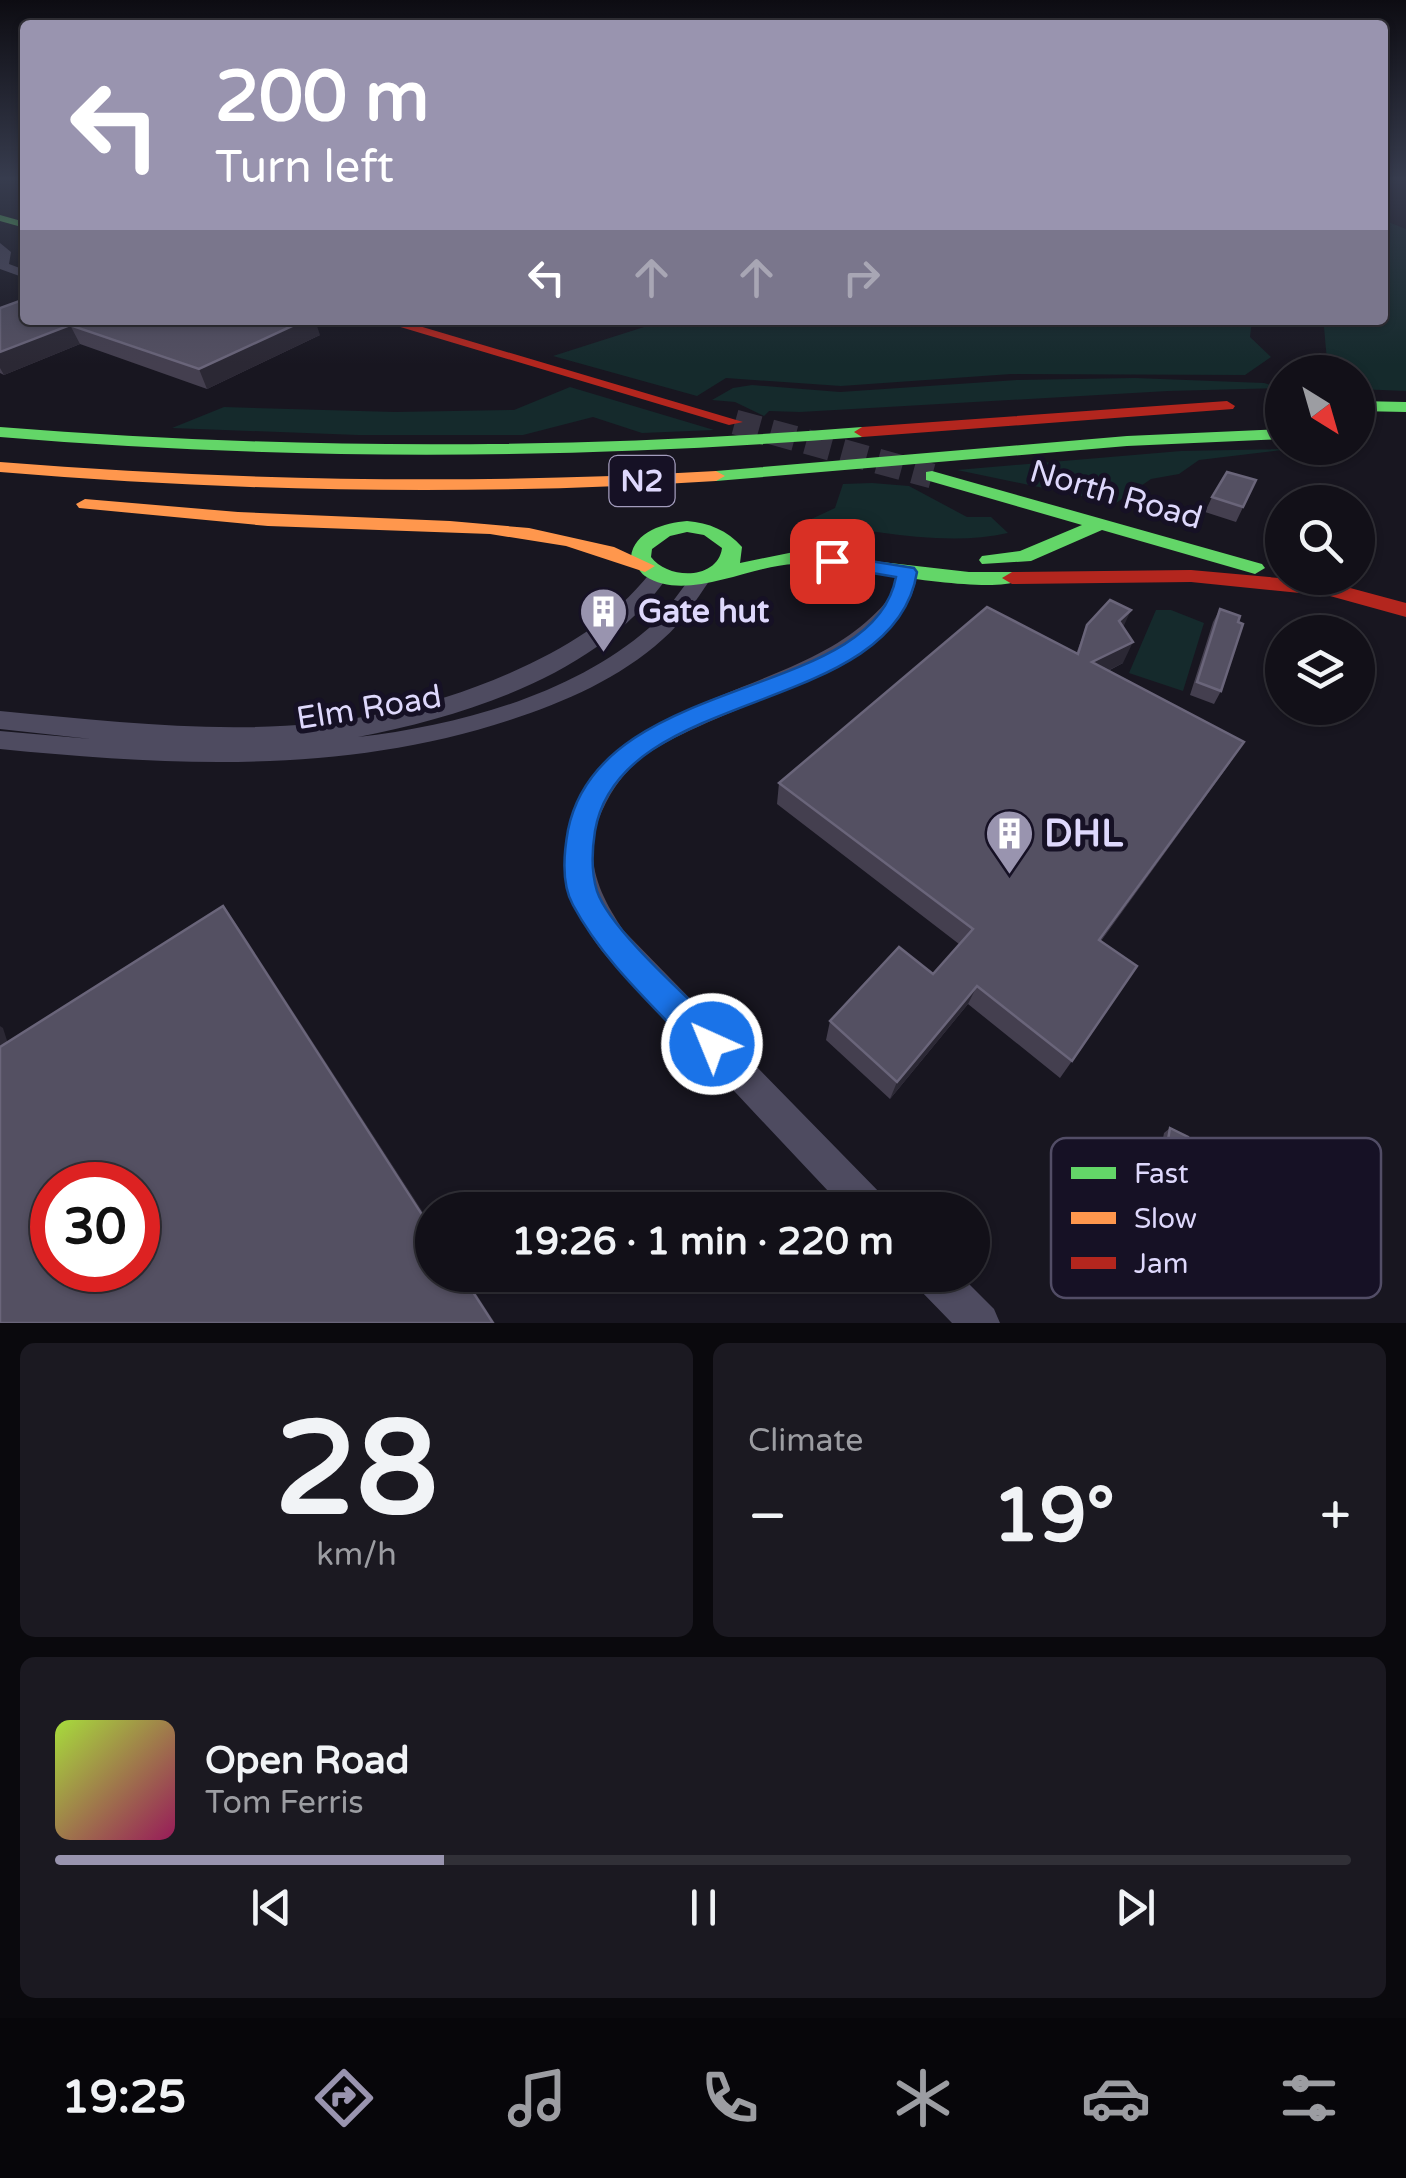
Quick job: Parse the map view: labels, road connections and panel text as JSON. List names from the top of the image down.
{
  "streets": {
    "main road": ["N2", "North Road"],
    "street": ["Elm Road"]
  },
  "places": {
    "building": ["Gate hut", "DHL"]
  },
  "legend": ["Fast", "Slow", "Jam"],
  "north": "bottom right",
  "page": {
    "turn": ["200 m", "Turn left"],
    "limit": "30",
    "trip": "19:26 · 1 min · 220 m",
    "tile": [
      ["28", "km/h"],
      "Climate"
    ],
    "heat": ["−", "19°", "+"],
    "song": ["Open Road", "Tom Ferris"],
    "tabs": "19:25"
  }
}
